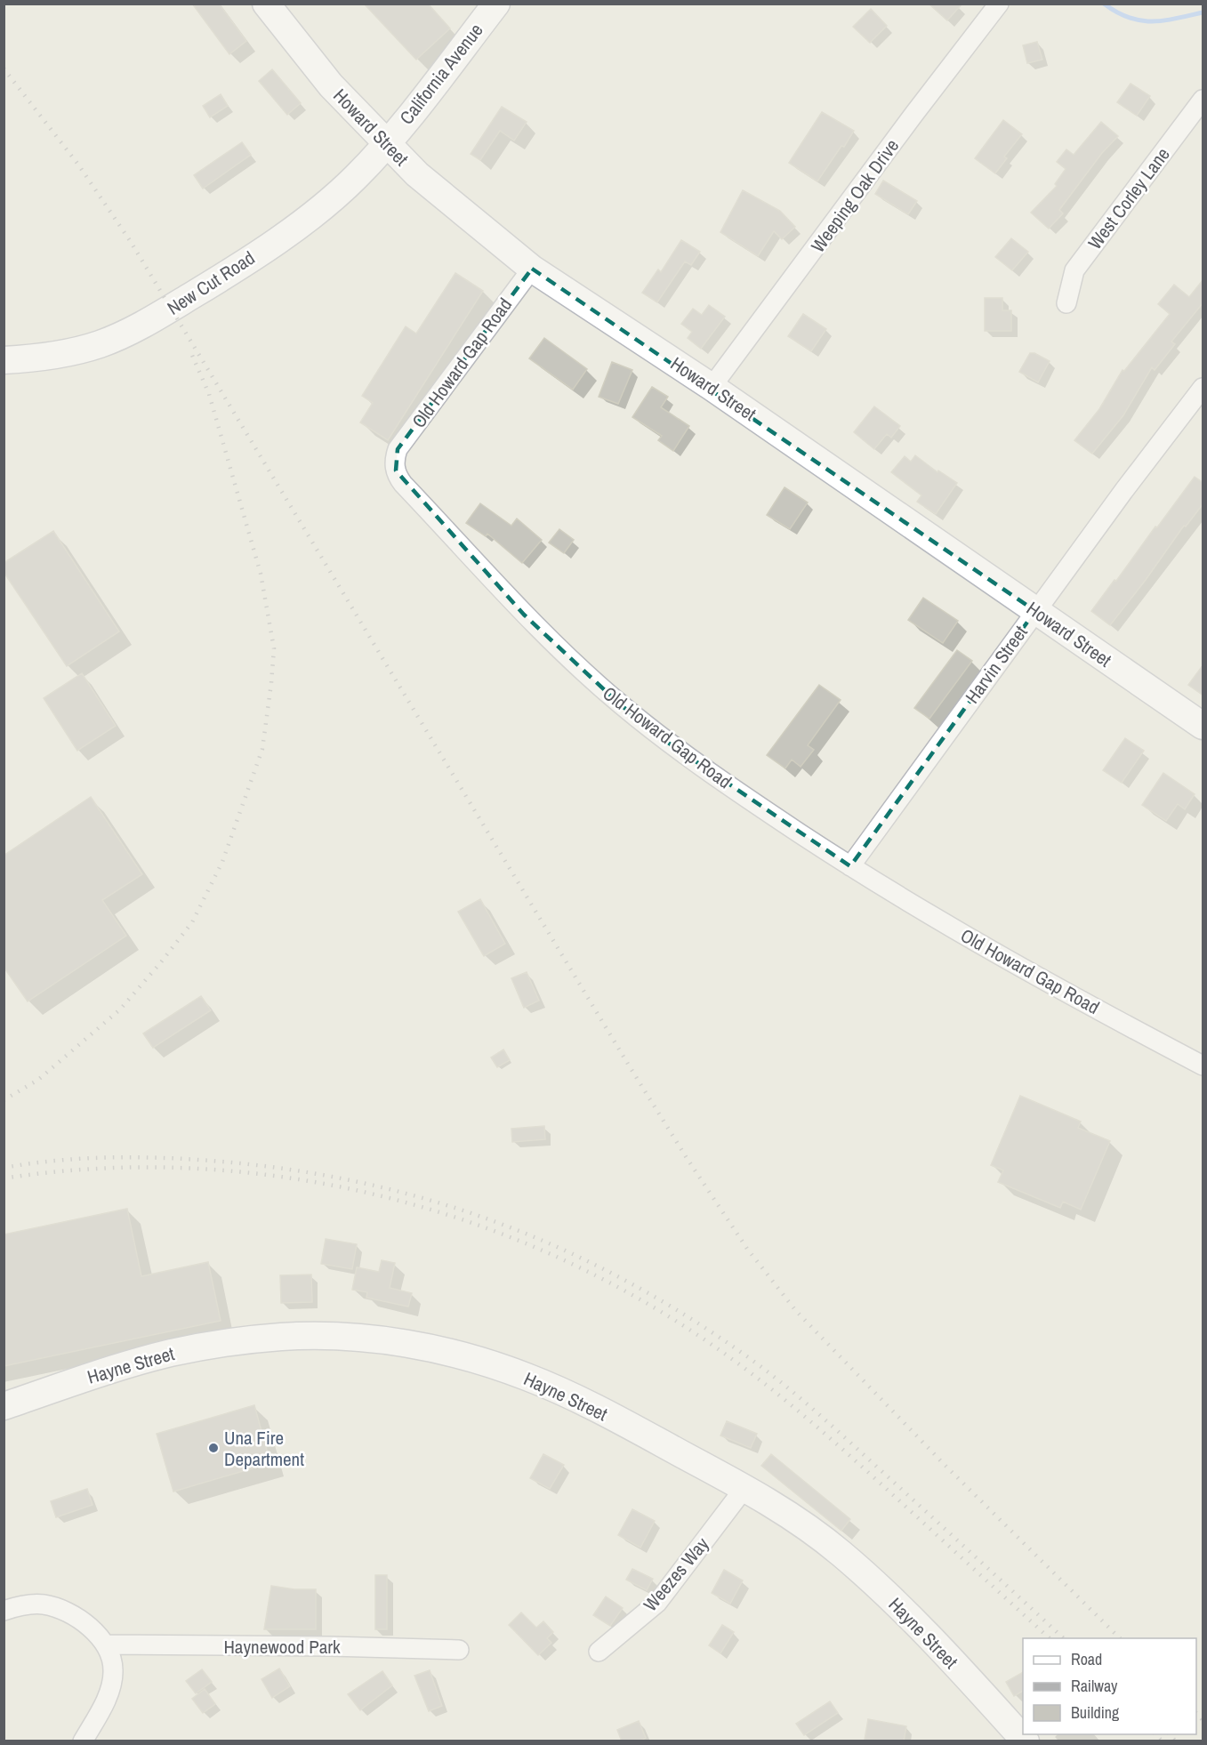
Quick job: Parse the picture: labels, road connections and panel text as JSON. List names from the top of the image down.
{
  "streets": {
    "street": [
      "California Avenue",
      "Howard Street",
      "Weeping Oak Drive",
      "West Corley Lane",
      "New Cut Road",
      "Old Howard Gap Road",
      "Harvin Street",
      "Hayne Street",
      "Weezes Way",
      "Haynewood Park"
    ]
  },
  "crossings": [
    ["California Avenue", "Howard Street"],
    ["California Avenue", "New Cut Road"],
    ["Howard Street", "Weeping Oak Drive"],
    ["Howard Street", "New Cut Road"],
    ["Howard Street", "Old Howard Gap Road"],
    ["Howard Street", "Harvin Street"],
    ["Old Howard Gap Road", "Harvin Street"],
    ["Hayne Street", "Weezes Way"]
  ],
  "places": ["Una Fire Department"],
  "legend": ["Road", "Railway", "Building"]
}
